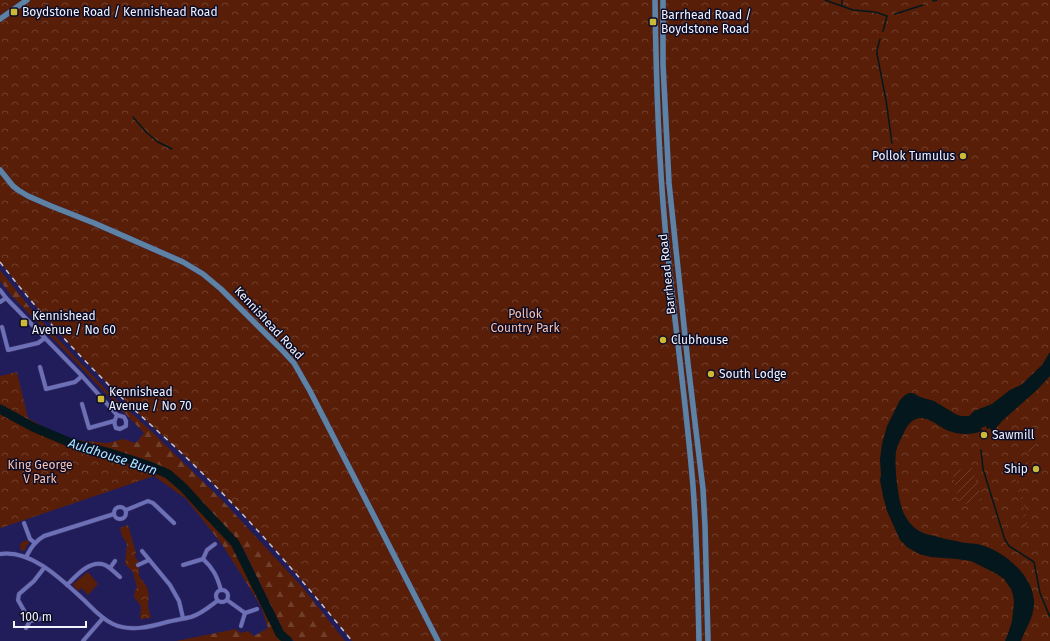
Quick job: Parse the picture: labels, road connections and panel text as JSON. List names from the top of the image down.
{
  "streets": {
    "main road": ["Barrhead Road", "Kennishead Road"]
  },
  "water": ["Auldhouse Burn"],
  "parks": ["Pollok Country Park", "King George V Park"],
  "places": {
    "transit": [
      "Boydstone Road / Kennishead Road",
      "Barrhead Road / Boydstone Road",
      "Kennishead Avenue / No 60",
      "Kennishead Avenue / No 70"
    ],
    "other": [
      "Pollok Tumulus",
      "Clubhouse",
      "South Lodge",
      "Sawmill",
      "Ship"
    ]
  },
  "scale_bar": "100 m"
}
